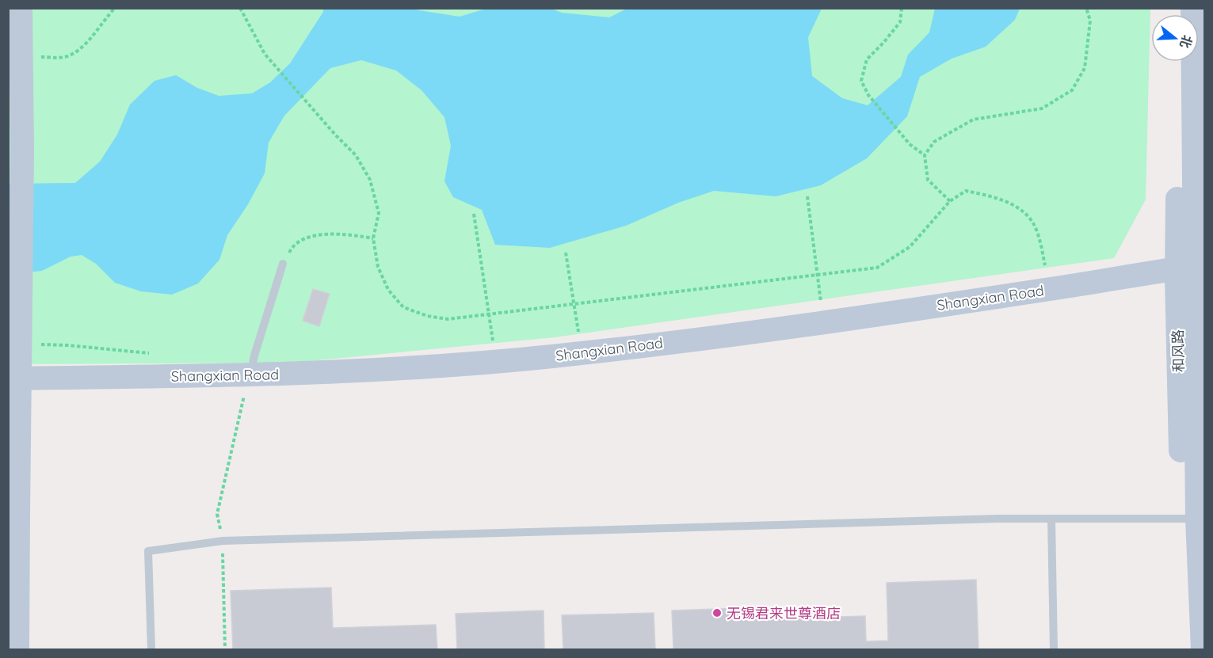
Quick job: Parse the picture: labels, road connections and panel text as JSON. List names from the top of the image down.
{
  "streets": {
    "street": ["Shangxian Road", "和风路"]
  },
  "crossings": [
    ["Shangxian Road", "和风路"]
  ],
  "places": ["无锡君来世尊酒店"],
  "north": "right"
}
